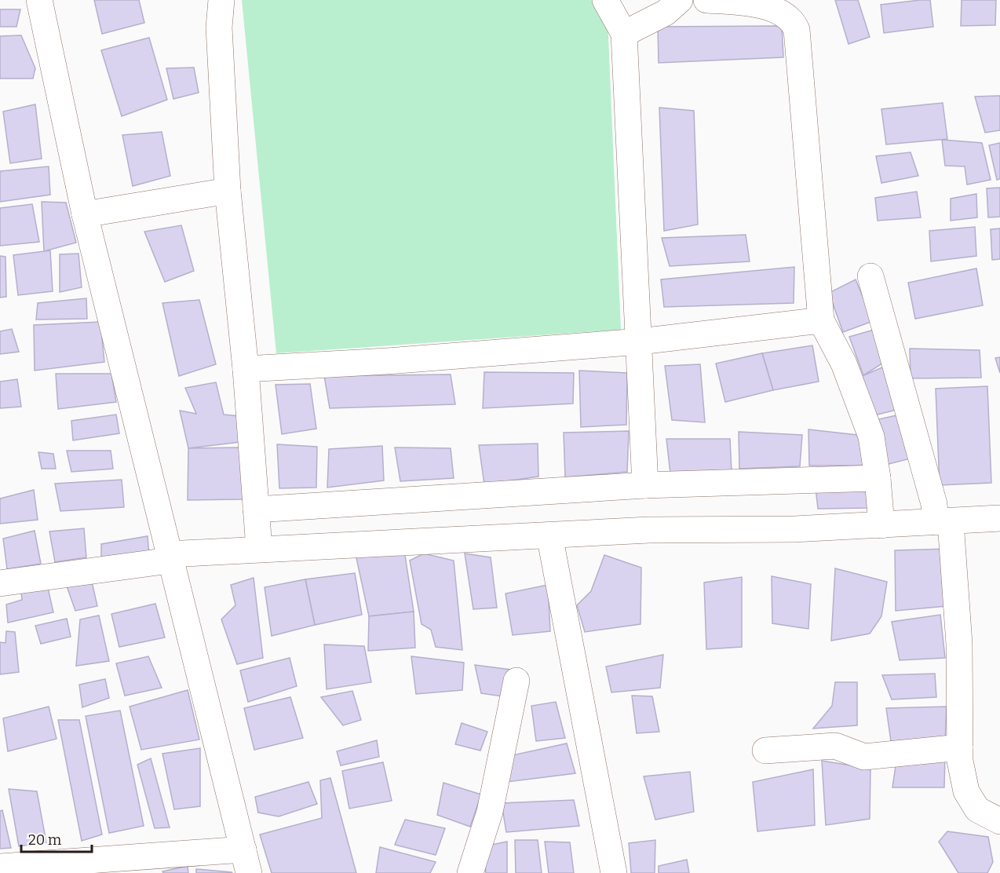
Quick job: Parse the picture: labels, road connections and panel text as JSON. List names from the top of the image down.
{
  "scale_bar": "20 m"
}
